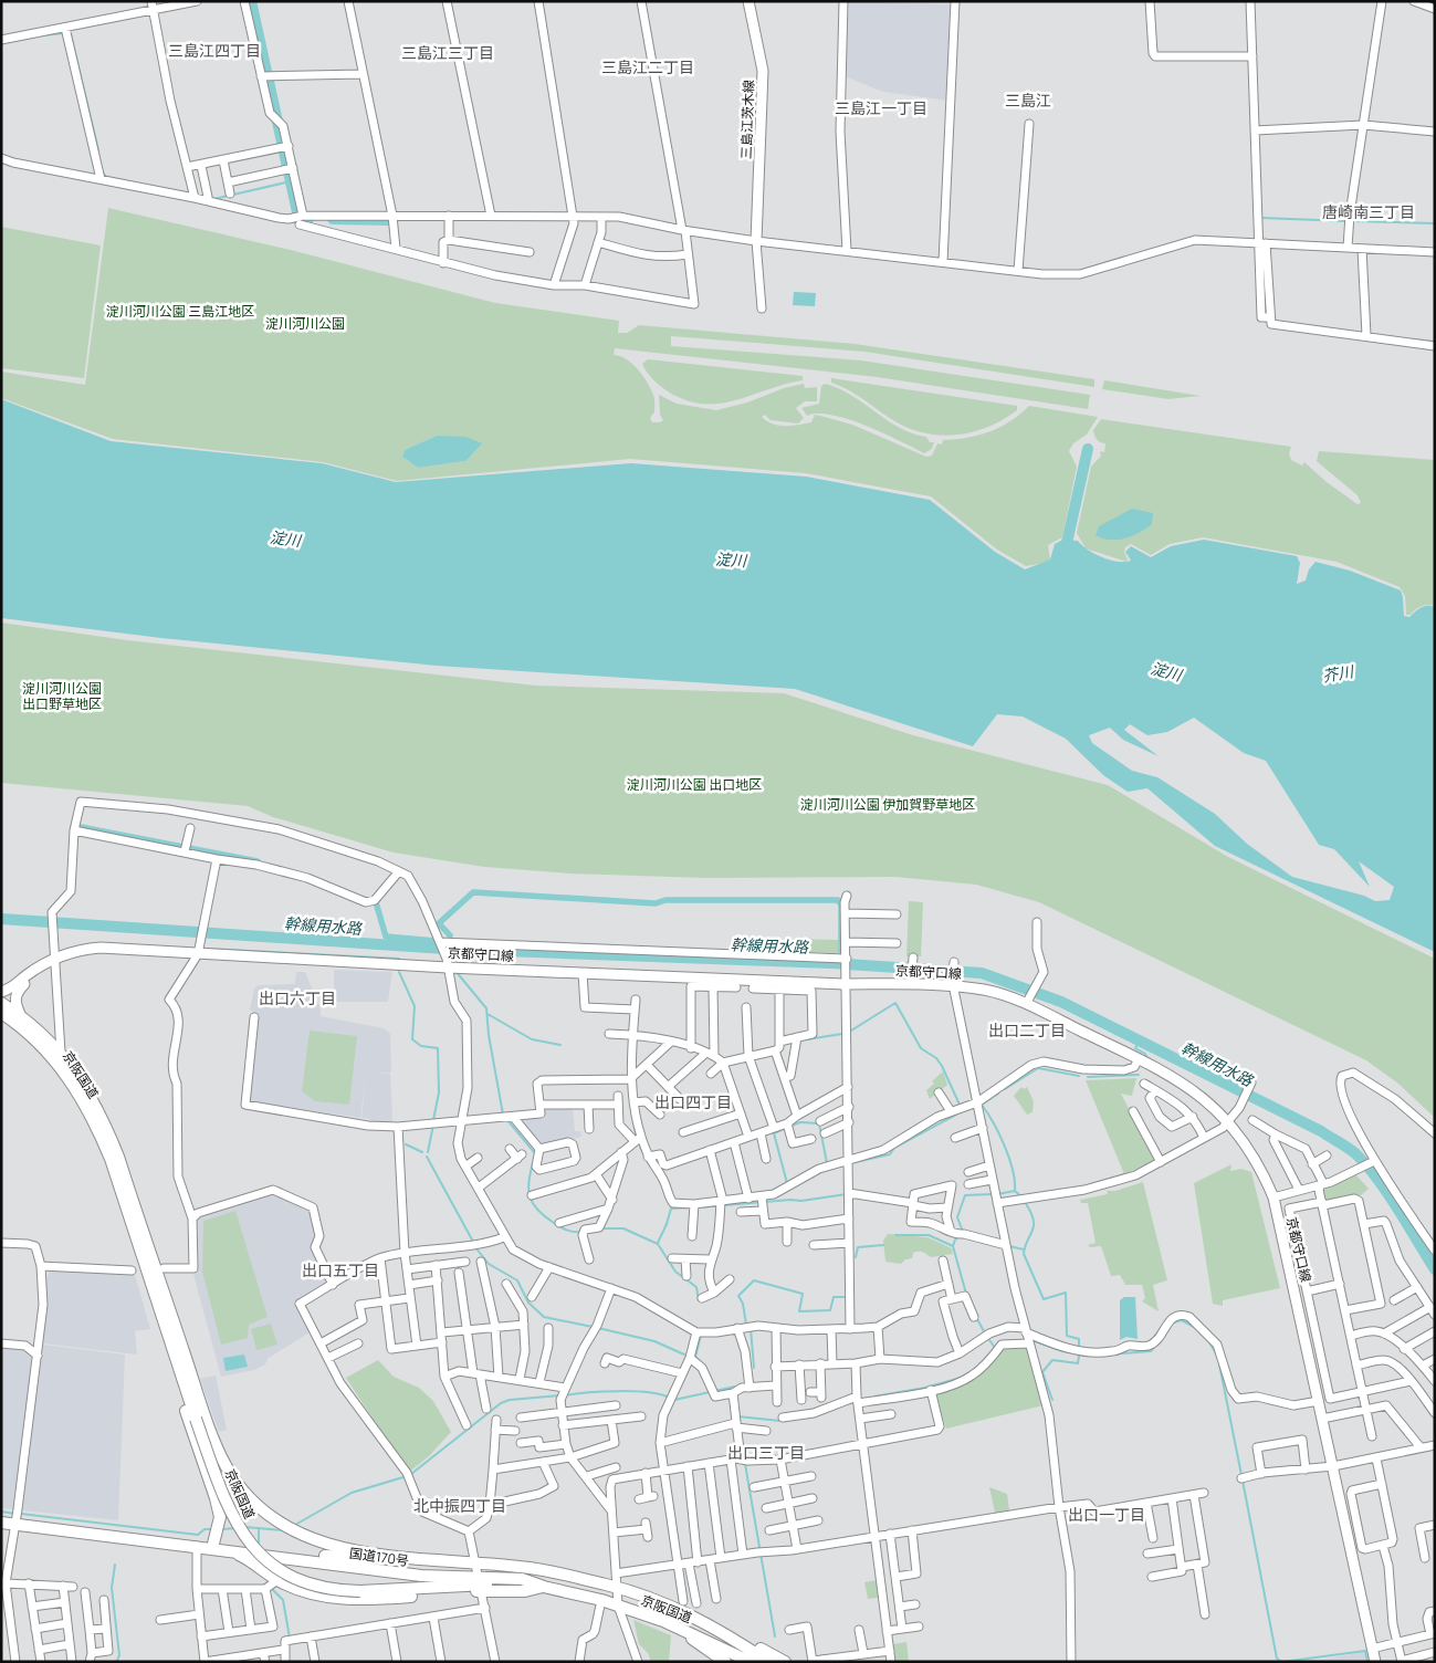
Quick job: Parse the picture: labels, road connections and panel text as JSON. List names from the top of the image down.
{
  "streets": {
    "highway": ["京阪国道", "国道170号"],
    "main road": ["三島江茨木線", "京都守口線"]
  },
  "crossings": [
    ["京都守口線", "京阪国道"],
    ["京阪国道", "国道170号"]
  ],
  "districts": [
    "三島江四丁目",
    "三島江三丁目",
    "三島江二丁目",
    "三島江",
    "三島江一丁目",
    "唐崎南三丁目",
    "出口六丁目",
    "出口二丁目",
    "出口四丁目",
    "出口五丁目",
    "出口三丁目",
    "北中振四丁目",
    "出口一丁目"
  ],
  "water": ["淀川", "芥川", "幹線用水路"],
  "parks": [
    "淀川河川公園 三島江地区",
    "淀川河川公園",
    "淀川河川公園 出口野草地区",
    "淀川河川公園 出口地区",
    "淀川河川公園 伊加賀野草地区"
  ]
}
